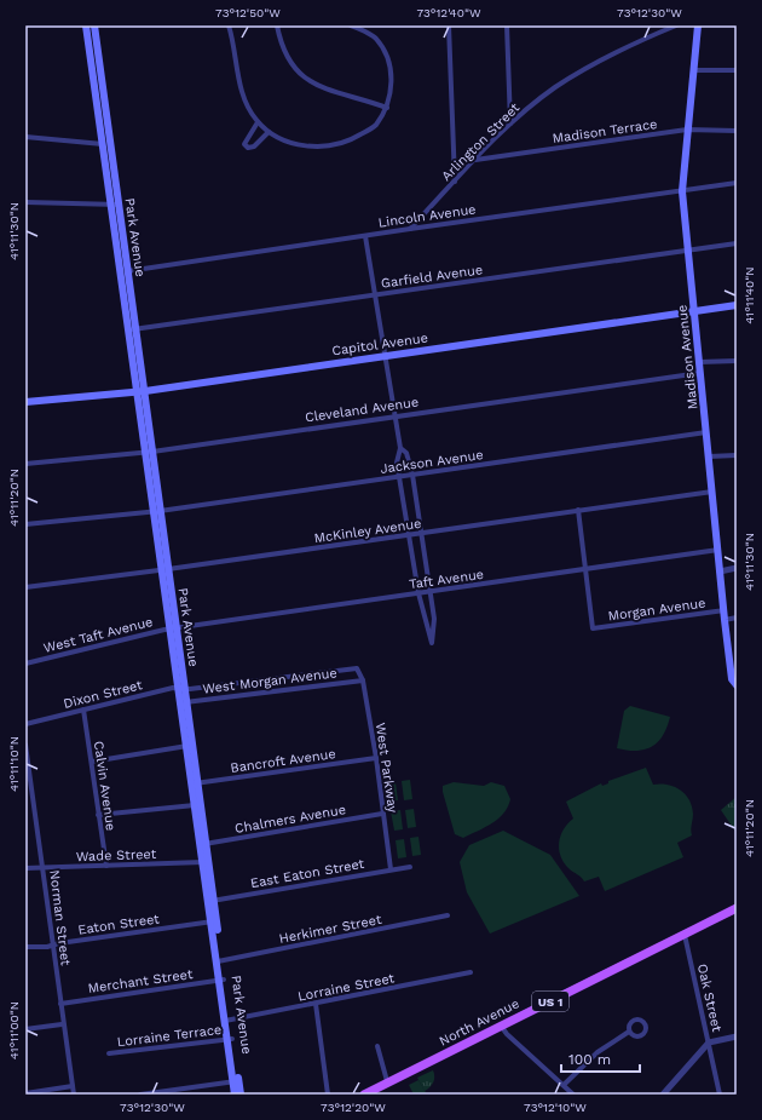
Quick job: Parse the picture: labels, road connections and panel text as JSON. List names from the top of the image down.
{
  "streets": {
    "main road": [
      "Park Avenue",
      "Capitol Avenue",
      "Madison Avenue",
      "US 1",
      "North Avenue"
    ],
    "street": [
      "Madison Terrace",
      "Arlington Street",
      "Lincoln Avenue",
      "Garfield Avenue",
      "Cleveland Avenue",
      "Jackson Avenue",
      "McKinley Avenue",
      "Taft Avenue",
      "Morgan Avenue",
      "West Taft Avenue",
      "West Morgan Avenue",
      "Dixon Street",
      "Bancroft Avenue",
      "West Parkway",
      "Calvin Avenue",
      "Chalmers Avenue",
      "Wade Street",
      "East Eaton Street",
      "Norman Street",
      "Eaton Street",
      "Herkimer Street",
      "Merchant Street",
      "Lorraine Street",
      "Oak Street",
      "Lorraine Terrace"
    ]
  },
  "crossings": [
    ["Madison Terrace", "Arlington Street"],
    ["Madison Terrace", "Madison Avenue"],
    ["Arlington Street", "Lincoln Avenue"],
    ["Lincoln Avenue", "Park Avenue"],
    ["Lincoln Avenue", "Madison Avenue"],
    ["Park Avenue", "Garfield Avenue"],
    ["Park Avenue", "Capitol Avenue"],
    ["Park Avenue", "Cleveland Avenue"],
    ["Park Avenue", "Jackson Avenue"],
    ["Park Avenue", "McKinley Avenue"],
    ["Park Avenue", "Taft Avenue"],
    ["Park Avenue", "West Taft Avenue"],
    ["Park Avenue", "West Morgan Avenue"],
    ["Park Avenue", "Dixon Street"],
    ["Park Avenue", "Bancroft Avenue"],
    ["Park Avenue", "Chalmers Avenue"],
    ["Park Avenue", "Wade Street"],
    ["Park Avenue", "East Eaton Street"],
    ["Park Avenue", "Eaton Street"],
    ["Park Avenue", "Herkimer Street"],
    ["Park Avenue", "Merchant Street"],
    ["Park Avenue", "Lorraine Street"],
    ["Park Avenue", "Lorraine Terrace"],
    ["Garfield Avenue", "Madison Avenue"],
    ["Capitol Avenue", "Madison Avenue"],
    ["Madison Avenue", "Cleveland Avenue"],
    ["Madison Avenue", "Jackson Avenue"],
    ["Madison Avenue", "McKinley Avenue"],
    ["Madison Avenue", "Taft Avenue"],
    ["Madison Avenue", "Morgan Avenue"],
    ["Taft Avenue", "Morgan Avenue"],
    ["Taft Avenue", "West Taft Avenue"],
    ["West Morgan Avenue", "Dixon Street"],
    ["West Morgan Avenue", "West Parkway"],
    ["Dixon Street", "Calvin Avenue"],
    ["Bancroft Avenue", "West Parkway"],
    ["West Parkway", "Chalmers Avenue"],
    ["West Parkway", "East Eaton Street"],
    ["Calvin Avenue", "Wade Street"],
    ["Wade Street", "Norman Street"],
    ["Norman Street", "Eaton Street"],
    ["Norman Street", "Merchant Street"],
    ["Oak Street", "North Avenue"]
  ],
  "scale_bar": "100 m",
  "coordinates": [
    "73°12'50\"W",
    "73°12'40\"W",
    "73°12'30\"W",
    "41°11'30\"N",
    "41°11'40\"N",
    "41°11'20\"N",
    "41°11'10\"N",
    "41°11'00\"N",
    "73°12'20\"W",
    "73°12'10\"W"
  ]
}
